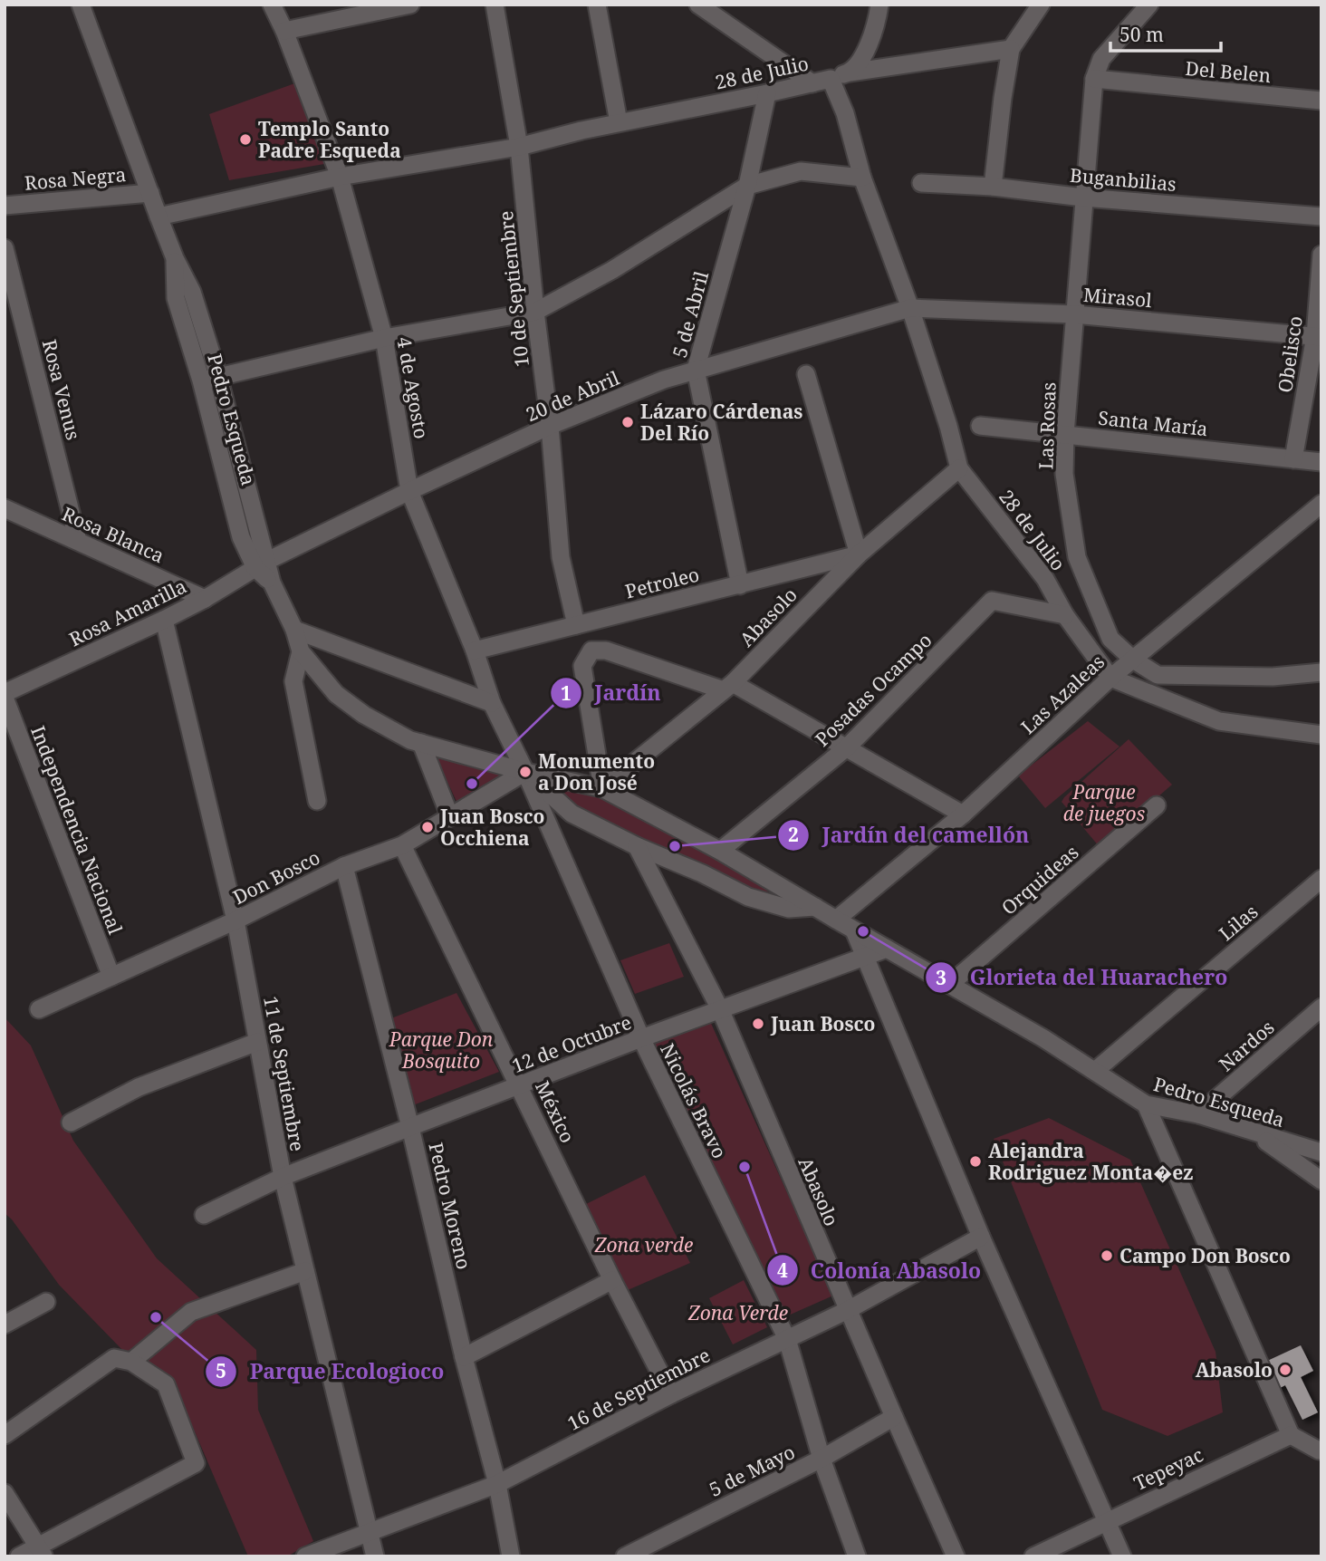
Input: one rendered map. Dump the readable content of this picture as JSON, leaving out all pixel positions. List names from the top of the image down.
{
  "streets": {
    "street": [
      "Del Belen",
      "28 de Julio",
      "Rosa Negra",
      "Buganbilias",
      "10 de Septiembre",
      "Mirasol",
      "5 de Abril",
      "Obelisco",
      "4 de Agosto",
      "Rosa Venus",
      "20 de Abril",
      "Pedro Esqueda",
      "Santa María",
      "Las Rosas",
      "Rosa Blanca",
      "Petroleo",
      "Rosa Amarilla",
      "Abasolo",
      "Posadas Ocampo",
      "Las Azaleas",
      "Independencia Nacional",
      "Don Bosco",
      "Orquideas",
      "Lilas",
      "12 de Octubre",
      "Nardos",
      "11 de Septiembre",
      "Nicolás Bravo",
      "México",
      "Pedro Moreno",
      "16 de Septiembre",
      "Tepeyac",
      "5 de Mayo"
    ]
  },
  "crossings": [
    ["Del Belen", "Las Rosas"],
    ["28 de Julio", "10 de Septiembre"],
    ["28 de Julio", "Mirasol"],
    ["28 de Julio", "5 de Abril"],
    ["28 de Julio", "4 de Agosto"],
    ["28 de Julio", "20 de Abril"],
    ["28 de Julio", "Pedro Esqueda"],
    ["28 de Julio", "Abasolo"],
    ["28 de Julio", "Posadas Ocampo"],
    ["28 de Julio", "Las Azaleas"],
    ["Rosa Negra", "Pedro Esqueda"],
    ["Buganbilias", "Las Rosas"],
    ["10 de Septiembre", "20 de Abril"],
    ["10 de Septiembre", "Petroleo"],
    ["Mirasol", "Obelisco"],
    ["Mirasol", "20 de Abril"],
    ["Mirasol", "Las Rosas"],
    ["5 de Abril", "20 de Abril"],
    ["5 de Abril", "Petroleo"],
    ["Obelisco", "Santa María"],
    ["4 de Agosto", "20 de Abril"],
    ["4 de Agosto", "Pedro Esqueda"],
    ["4 de Agosto", "Petroleo"],
    ["4 de Agosto", "Don Bosco"],
    ["4 de Agosto", "Nicolás Bravo"],
    ["Rosa Venus", "Rosa Blanca"],
    ["20 de Abril", "Pedro Esqueda"],
    ["20 de Abril", "Rosa Amarilla"],
    ["Pedro Esqueda", "Rosa Amarilla"],
    ["Pedro Esqueda", "Abasolo"],
    ["Pedro Esqueda", "Posadas Ocampo"],
    ["Pedro Esqueda", "Las Azaleas"],
    ["Pedro Esqueda", "Don Bosco"],
    ["Pedro Esqueda", "Orquideas"],
    ["Pedro Esqueda", "Lilas"],
    ["Pedro Esqueda", "12 de Octubre"],
    ["Pedro Esqueda", "Nardos"],
    ["Pedro Esqueda", "Nicolás Bravo"],
    ["Santa María", "Las Rosas"],
    ["Las Rosas", "Las Azaleas"],
    ["Rosa Blanca", "Rosa Amarilla"],
    ["Petroleo", "Abasolo"],
    ["Rosa Amarilla", "Independencia Nacional"],
    ["Rosa Amarilla", "11 de Septiembre"],
    ["Abasolo", "12 de Octubre"],
    ["Abasolo", "16 de Septiembre"],
    ["Abasolo", "5 de Mayo"],
    ["Independencia Nacional", "Don Bosco"],
    ["Don Bosco", "11 de Septiembre"],
    ["Don Bosco", "Nicolás Bravo"],
    ["Don Bosco", "México"],
    ["Don Bosco", "Pedro Moreno"],
    ["12 de Octubre", "11 de Septiembre"],
    ["12 de Octubre", "Nicolás Bravo"],
    ["12 de Octubre", "México"],
    ["12 de Octubre", "Pedro Moreno"],
    ["11 de Septiembre", "16 de Septiembre"],
    ["Nicolás Bravo", "16 de Septiembre"],
    ["Nicolás Bravo", "5 de Mayo"],
    ["México", "16 de Septiembre"],
    ["Pedro Moreno", "16 de Septiembre"]
  ],
  "parks": [
    "Parque de juegos",
    "Parque Don Bosquito",
    "Zona verde",
    "Zona Verde"
  ],
  "places": [
    "Templo Santo Padre Esqueda",
    "Lázaro Cárdenas Del Río",
    "Monumento a Don José",
    "Jardín",
    "Juan Bosco Occhiena",
    "Jardín del camellón",
    "Glorieta del Huarachero",
    "Juan Bosco",
    "Alejandra Rodriguez Monta�ez",
    "Colonía Abasolo",
    "Campo Don Bosco",
    "Parque Ecologioco",
    "Abasolo"
  ],
  "scale_bar": "50 m"
}
